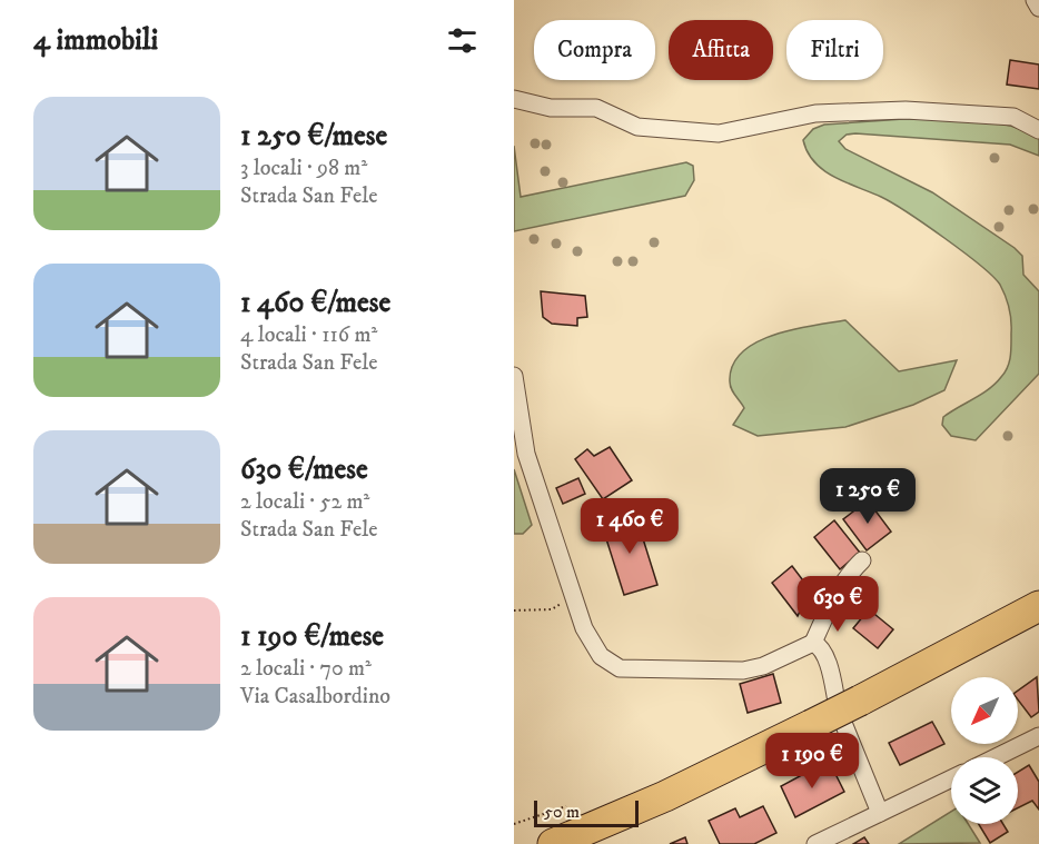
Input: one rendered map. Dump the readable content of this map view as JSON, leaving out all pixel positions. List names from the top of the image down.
{
  "scale_bar": "50 m",
  "north": "bottom left",
  "page": {
    "heading": "4 immobili",
    "chip": ["Compra", "Affitta", "Filtri"],
    "list": [
      {
        "name": "1 250 €/mese",
        "note": "3 locali · 98 m² · Strada San Fele"
      },
      {
        "name": "1 460 €/mese",
        "note": "4 locali · 116 m² · Strada San Fele"
      },
      {
        "name": "630 €/mese",
        "note": "2 locali · 52 m² · Strada San Fele"
      },
      {
        "name": "1 190 €/mese",
        "note": "2 locali · 70 m² · Via Casalbordino"
      }
    ],
    "price": [
      "1 250 €",
      "1 460 €",
      "630 €",
      "1 190 €"
    ],
    "scale": "50 m"
  }
}
